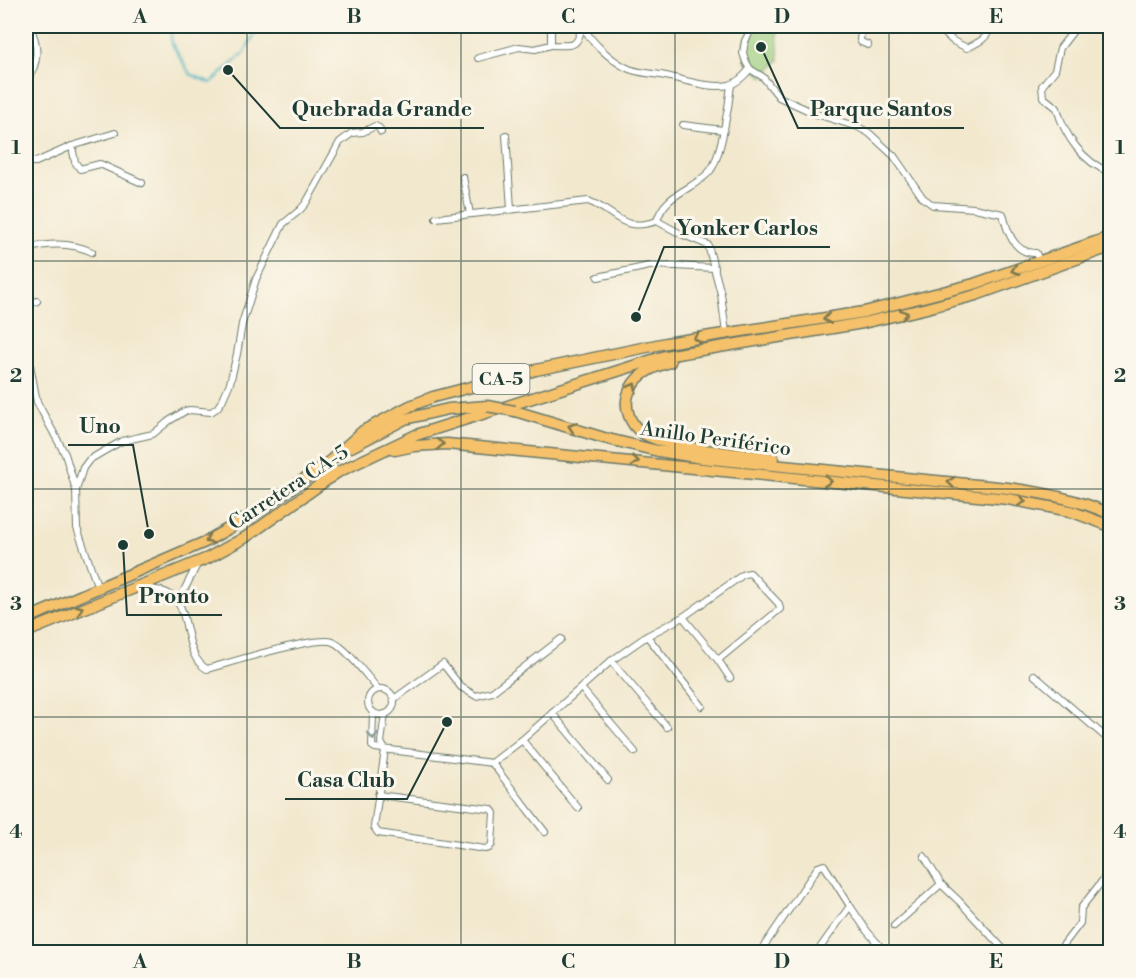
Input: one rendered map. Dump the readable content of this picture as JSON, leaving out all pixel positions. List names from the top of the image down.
{
  "streets": {
    "highway": ["CA-5", "Anillo Periférico", "Carretera CA-5"]
  },
  "crossings": [
    ["CA-5", "Carretera CA-5"],
    ["Anillo Periférico", "Carretera CA-5"]
  ],
  "places": [
    "Parque Santos",
    "Quebrada Grande",
    "Yonker Carlos",
    "Uno",
    "Pronto",
    "Casa Club"
  ],
  "grid": {
    "columns": [
      "A",
      "B",
      "C",
      "D",
      "E"
    ],
    "rows": [
      "1",
      "2",
      "3",
      "4"
    ]
  }
}
